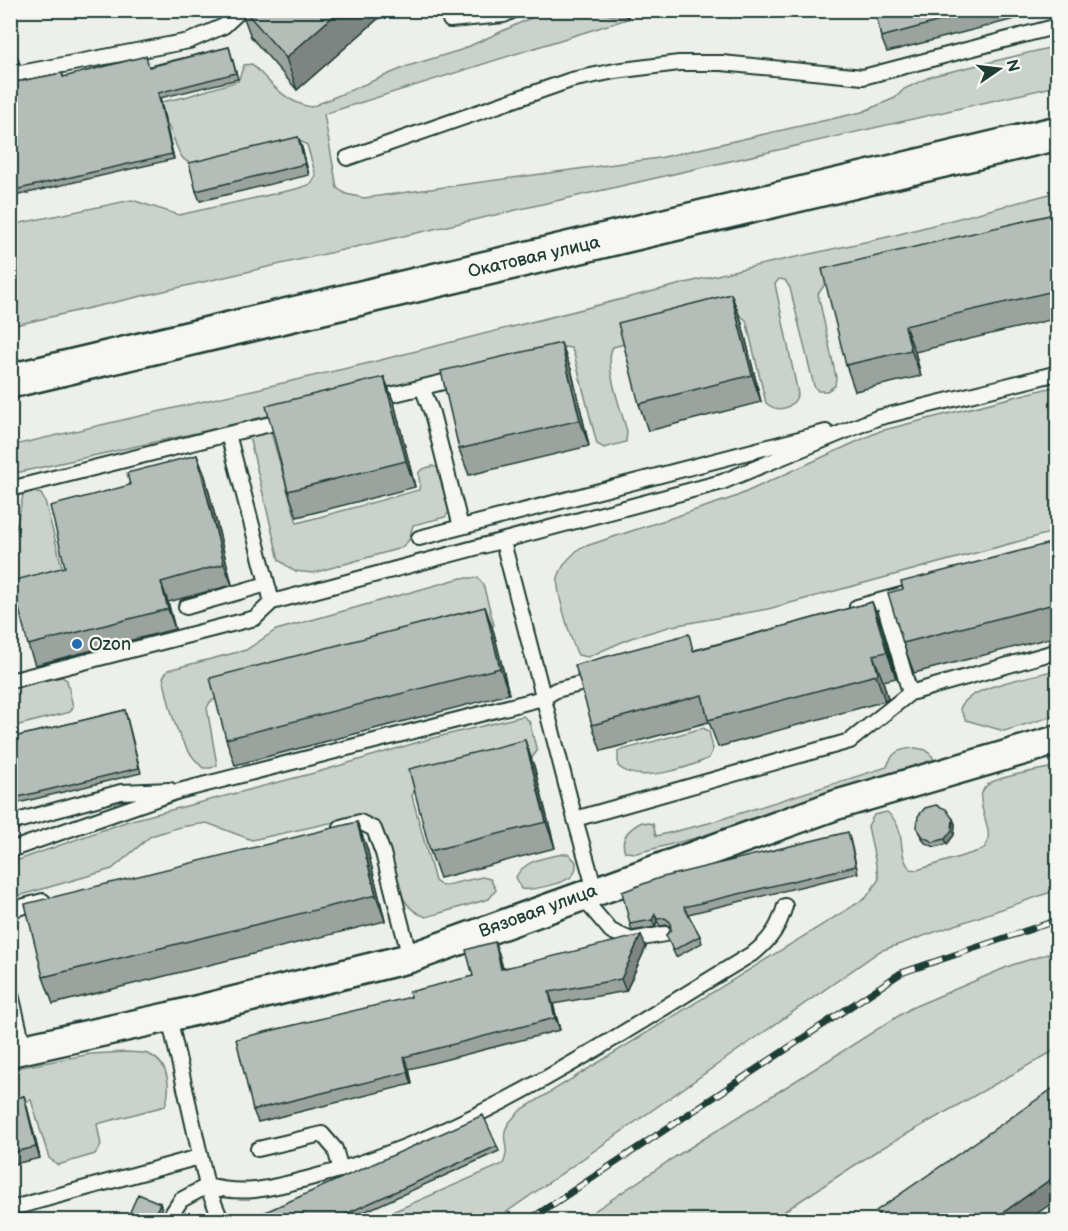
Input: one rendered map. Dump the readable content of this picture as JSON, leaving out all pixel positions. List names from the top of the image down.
{
  "streets": {
    "main road": ["Окатовая улица"],
    "street": ["Вязовая улица"]
  },
  "places": ["Ozon"],
  "north": "right"
}
